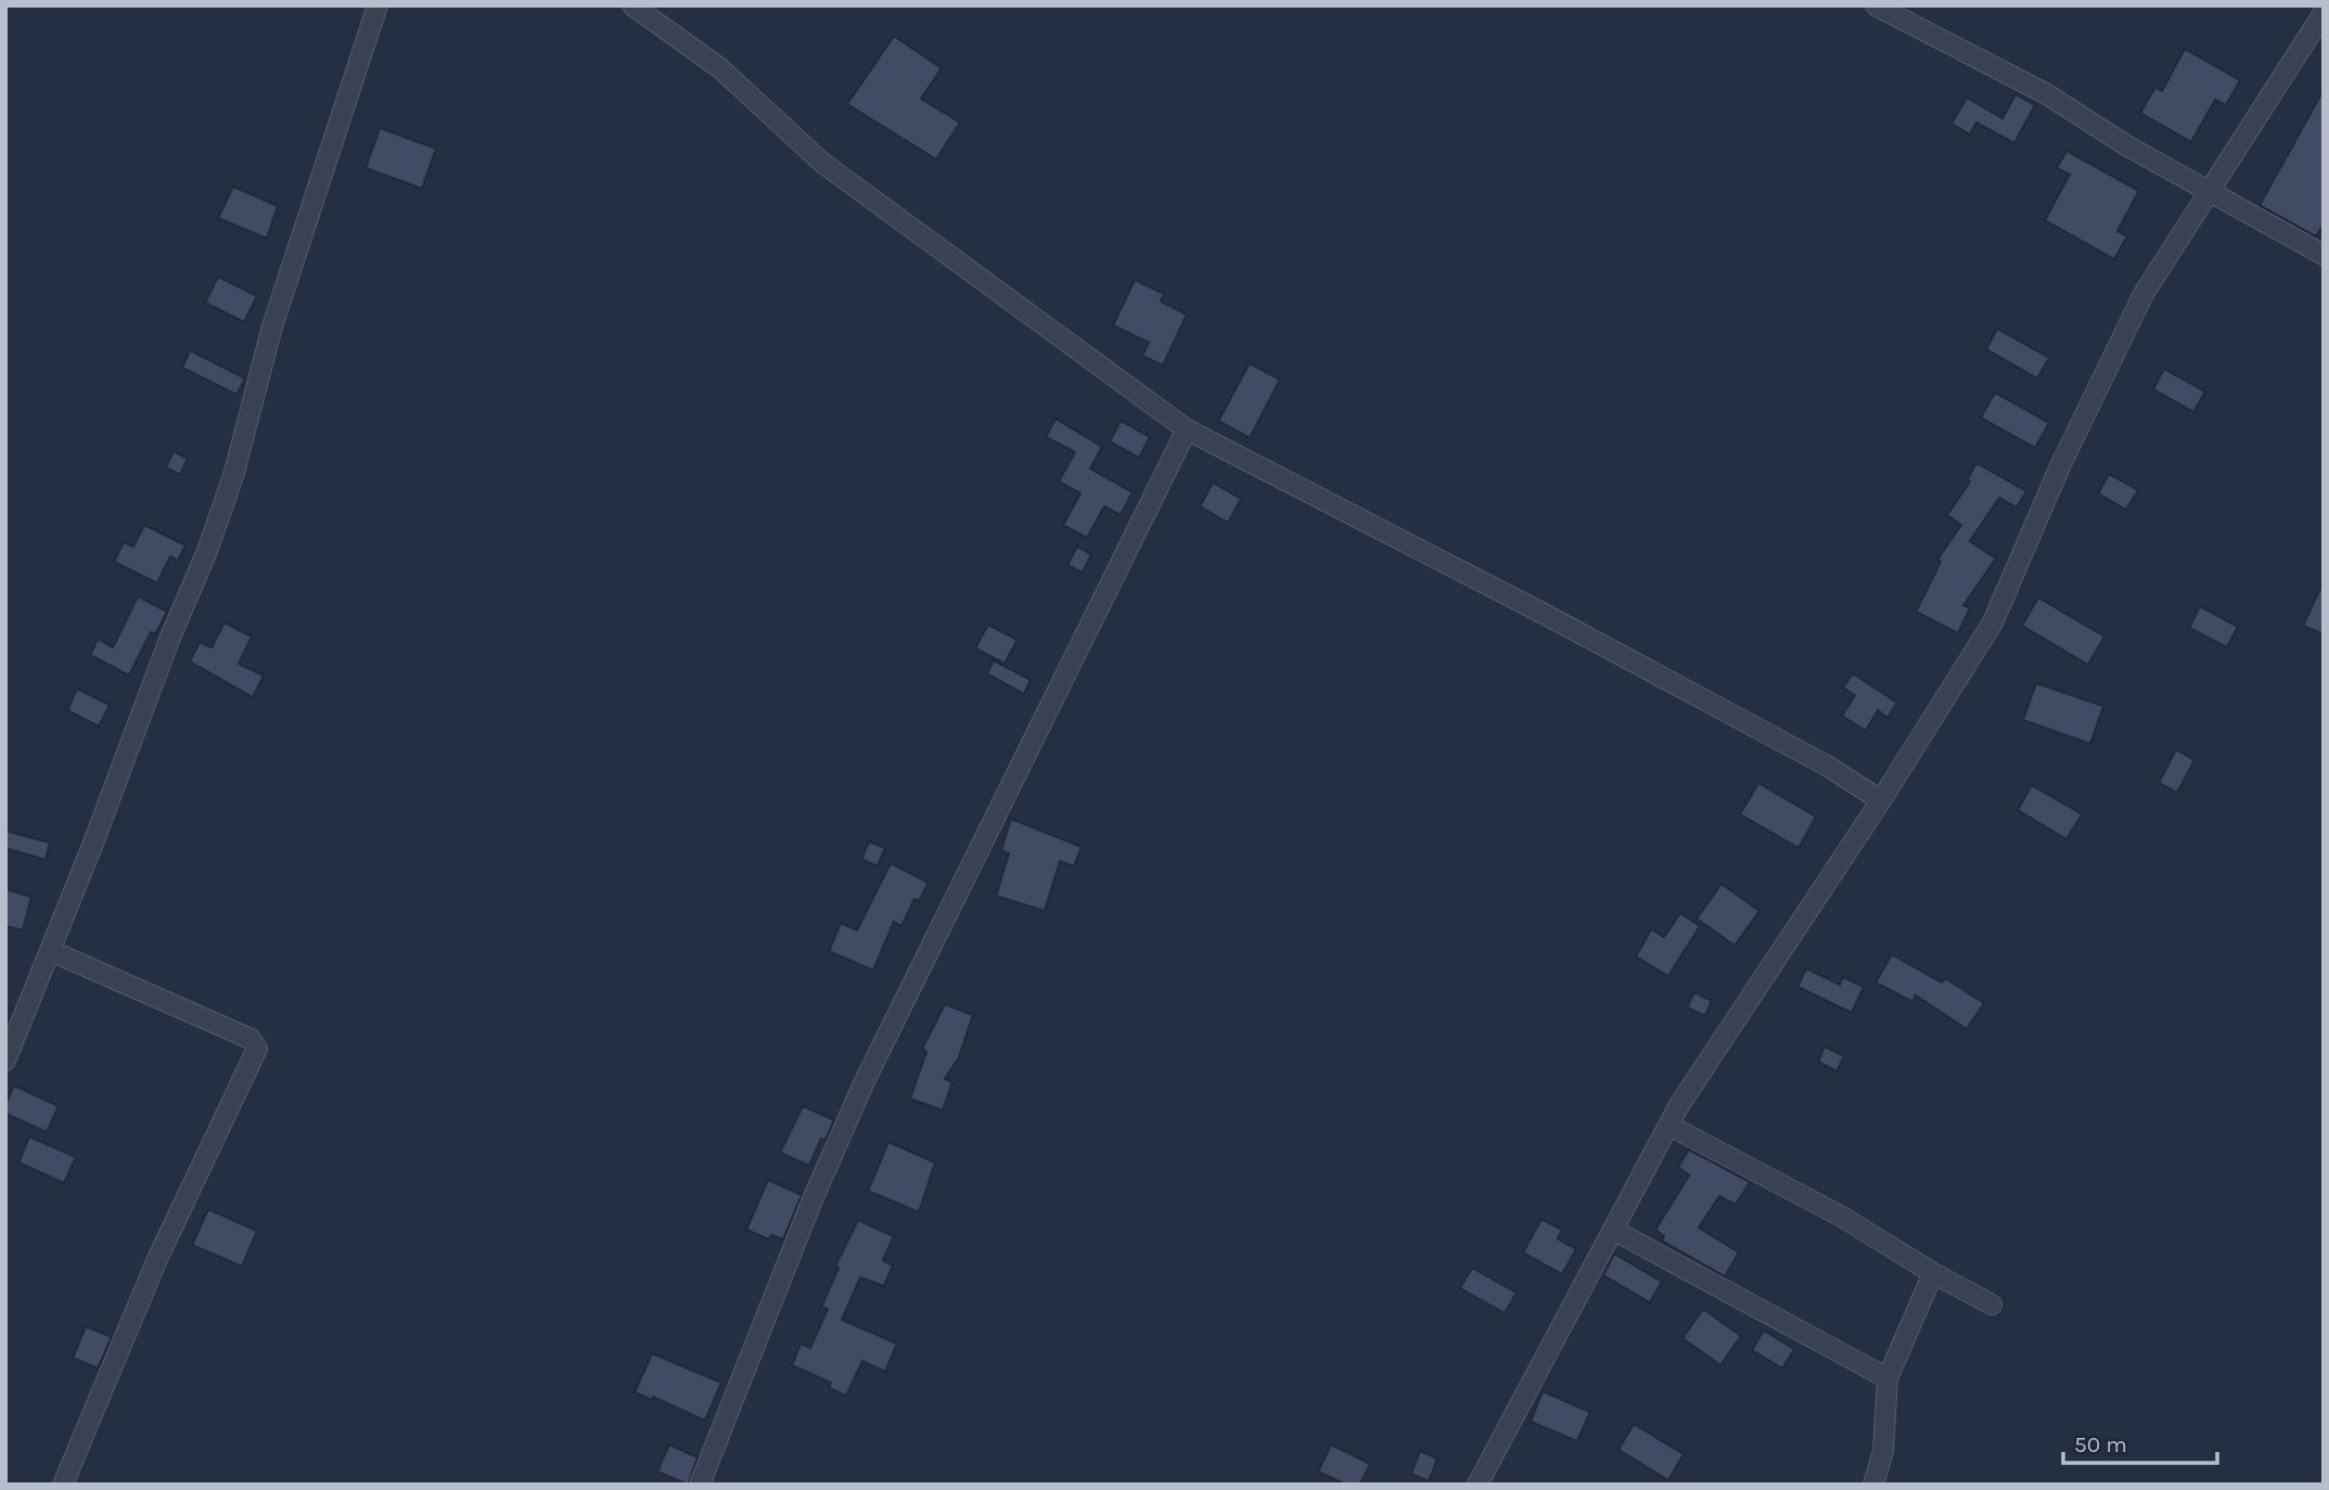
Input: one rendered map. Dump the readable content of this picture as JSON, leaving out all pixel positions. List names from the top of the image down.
{
  "scale_bar": "50 m"
}
